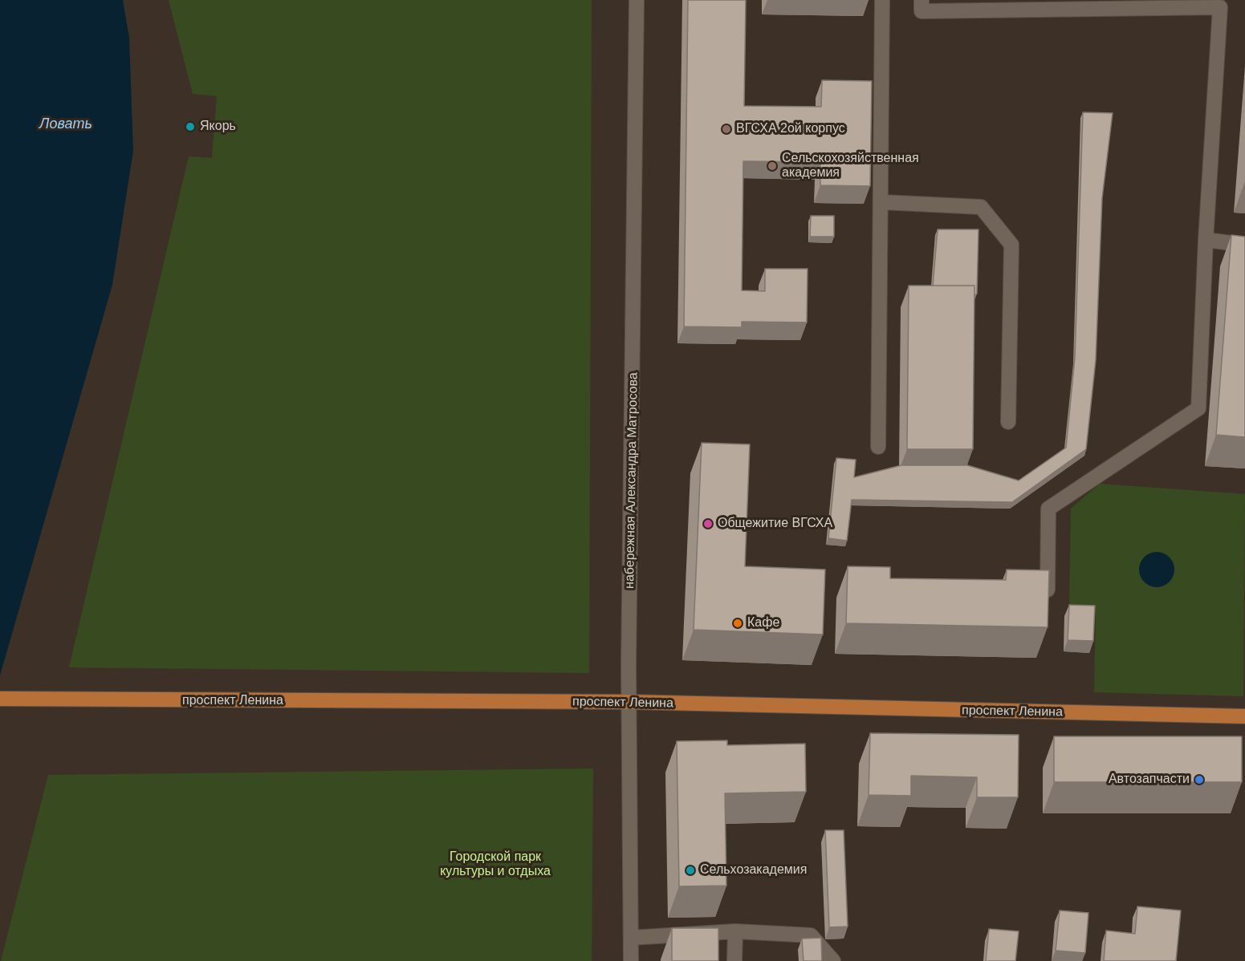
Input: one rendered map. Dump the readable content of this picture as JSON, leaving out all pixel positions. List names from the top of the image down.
{
  "streets": {
    "main road": ["проспект Ленина"],
    "street": ["набережная Александра Матросова"]
  },
  "crossings": [
    ["набережная Александра Матросова", "проспект Ленина"]
  ],
  "water": ["Ловать"],
  "parks": ["Городской парк культуры и отдыха"],
  "places": [
    "Якорь",
    "ВГСХА 2ой корпус",
    "Сельскохозяйственная академия",
    "Общежитие ВГСХА",
    "Кафе",
    "Автозапчасти",
    "Сельхозакадемия"
  ]
}
